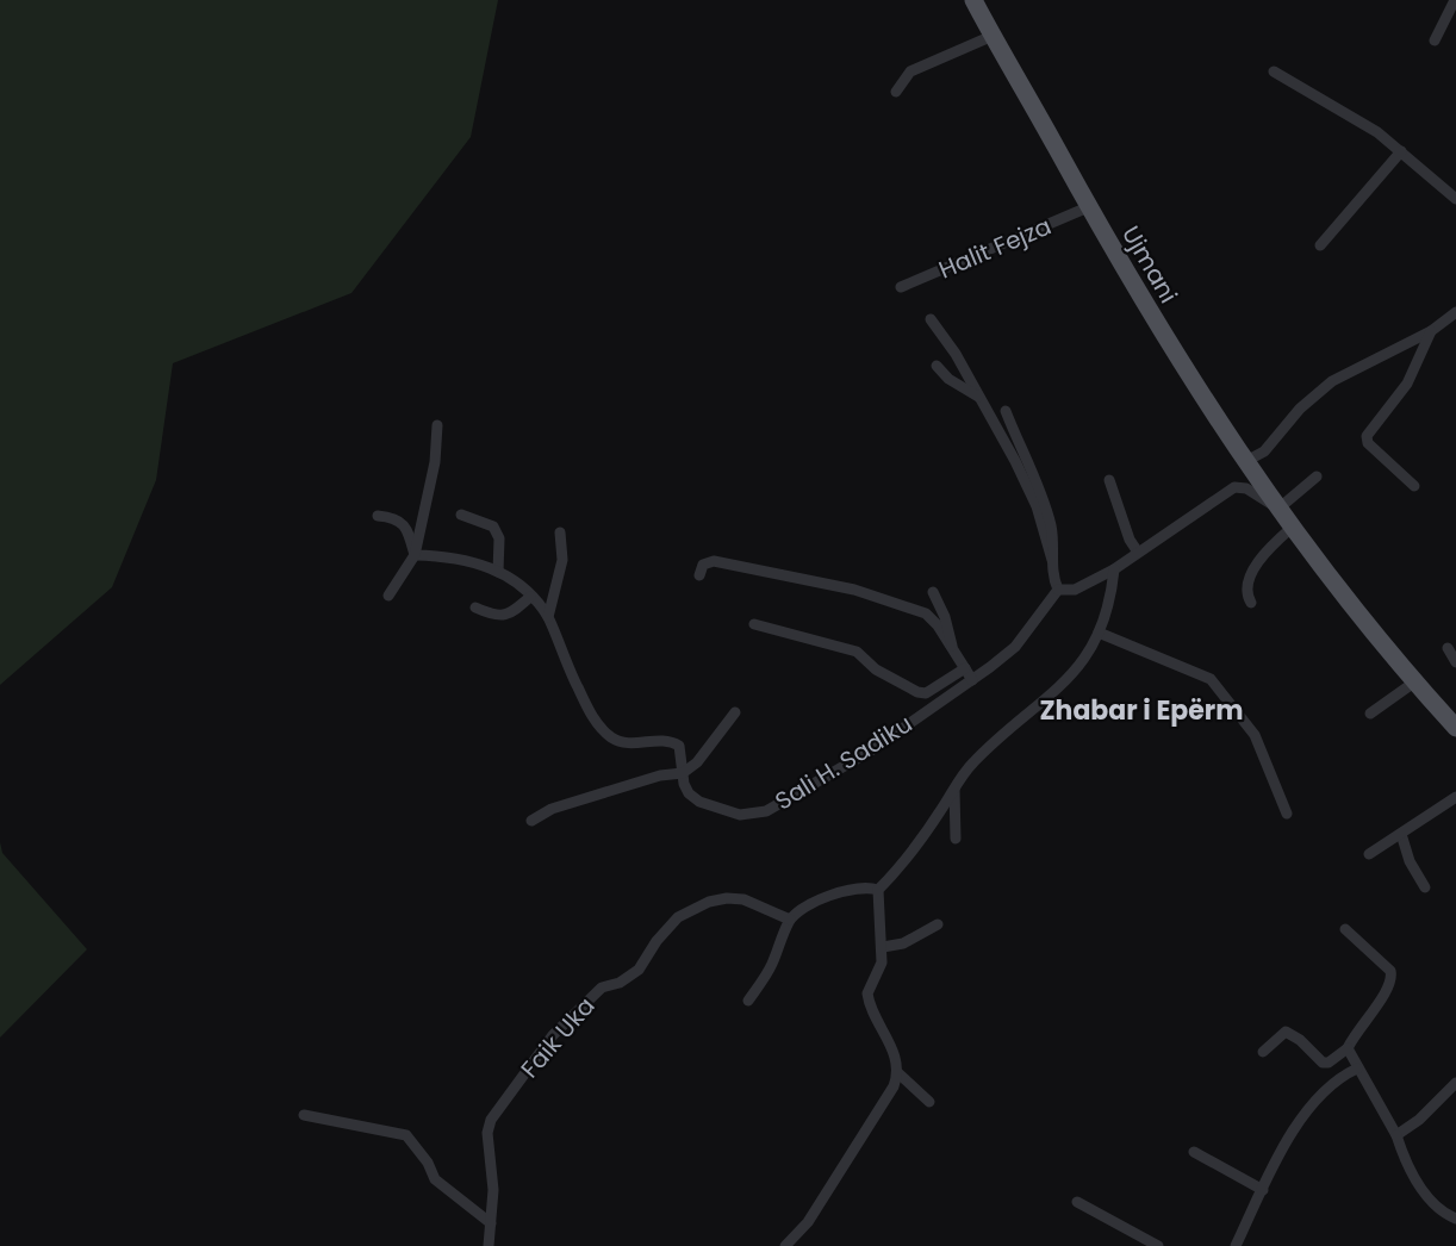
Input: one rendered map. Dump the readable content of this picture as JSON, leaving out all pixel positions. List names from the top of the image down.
{
  "streets": {
    "main road": ["Ujmani"],
    "street": ["Halit Fejza", "Sali H. Sadiku", "Faik Uka"]
  },
  "crossings": [
    ["Halit Fejza", "Ujmani"]
  ],
  "districts": ["Zhabar i Epërm"]
}
